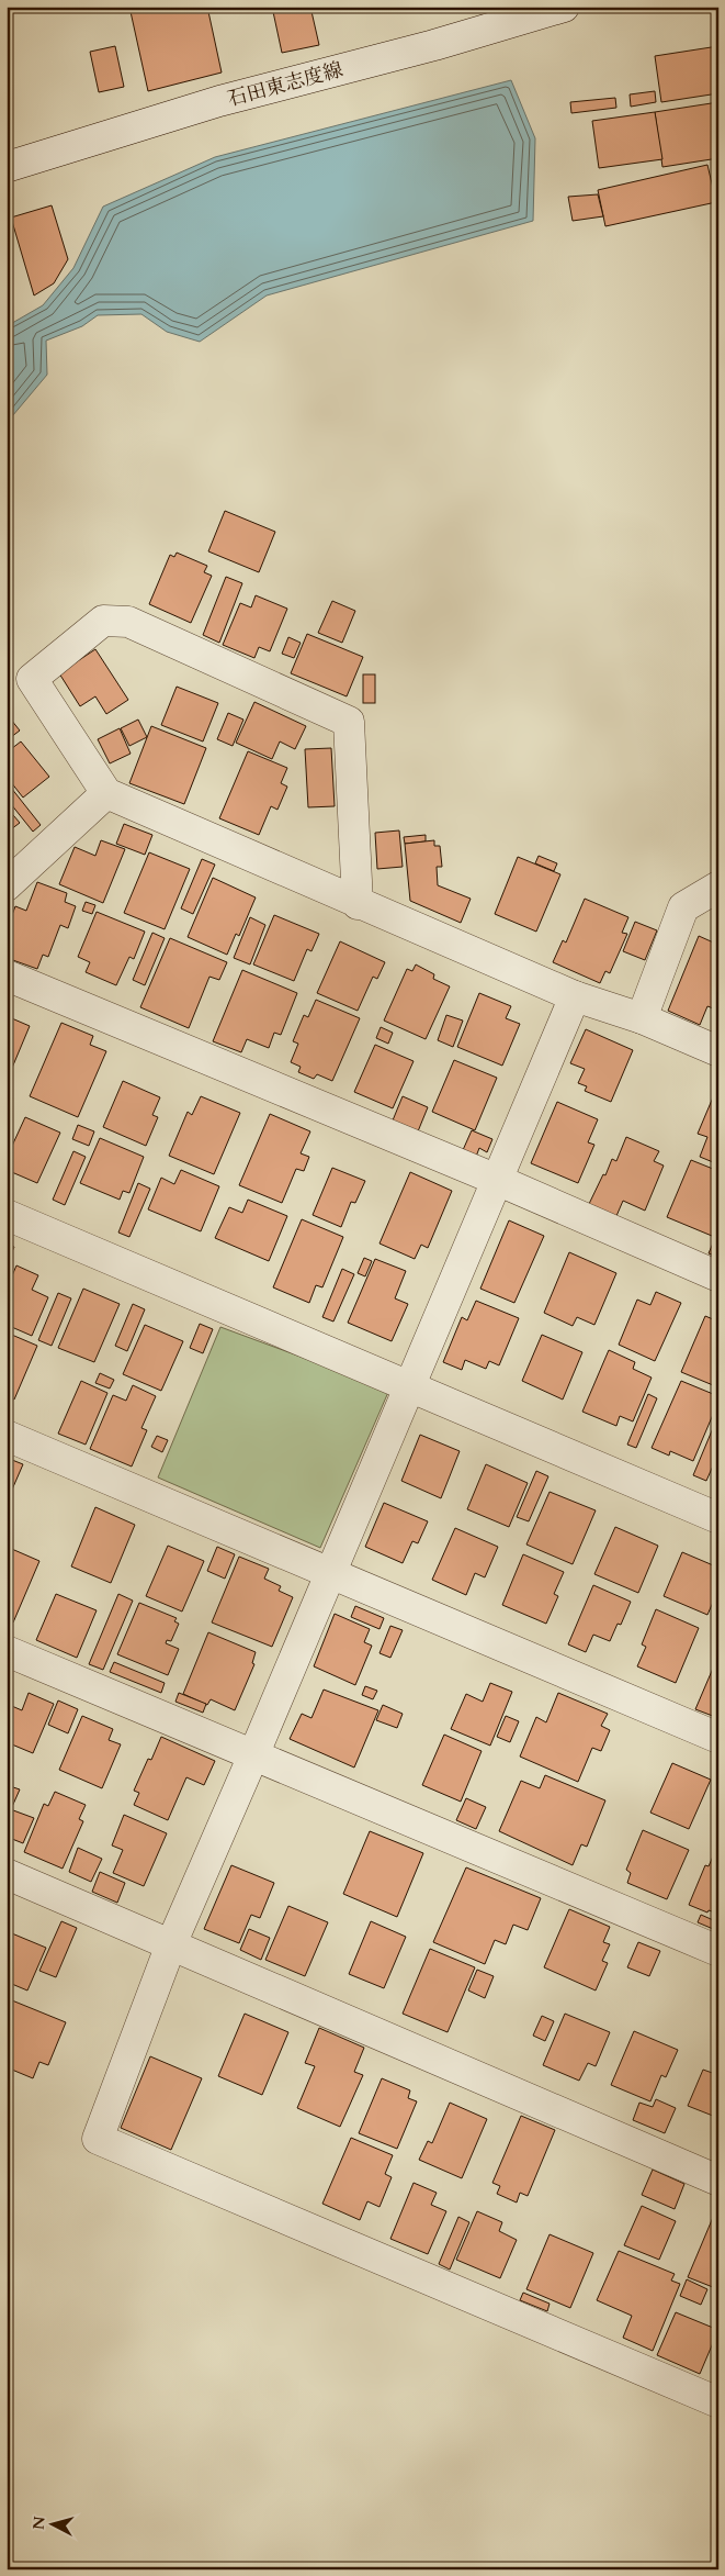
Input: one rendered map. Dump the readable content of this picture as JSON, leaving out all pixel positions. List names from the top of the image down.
{
  "streets": {
    "street": ["石田東志度線"]
  },
  "north": "left"
}
